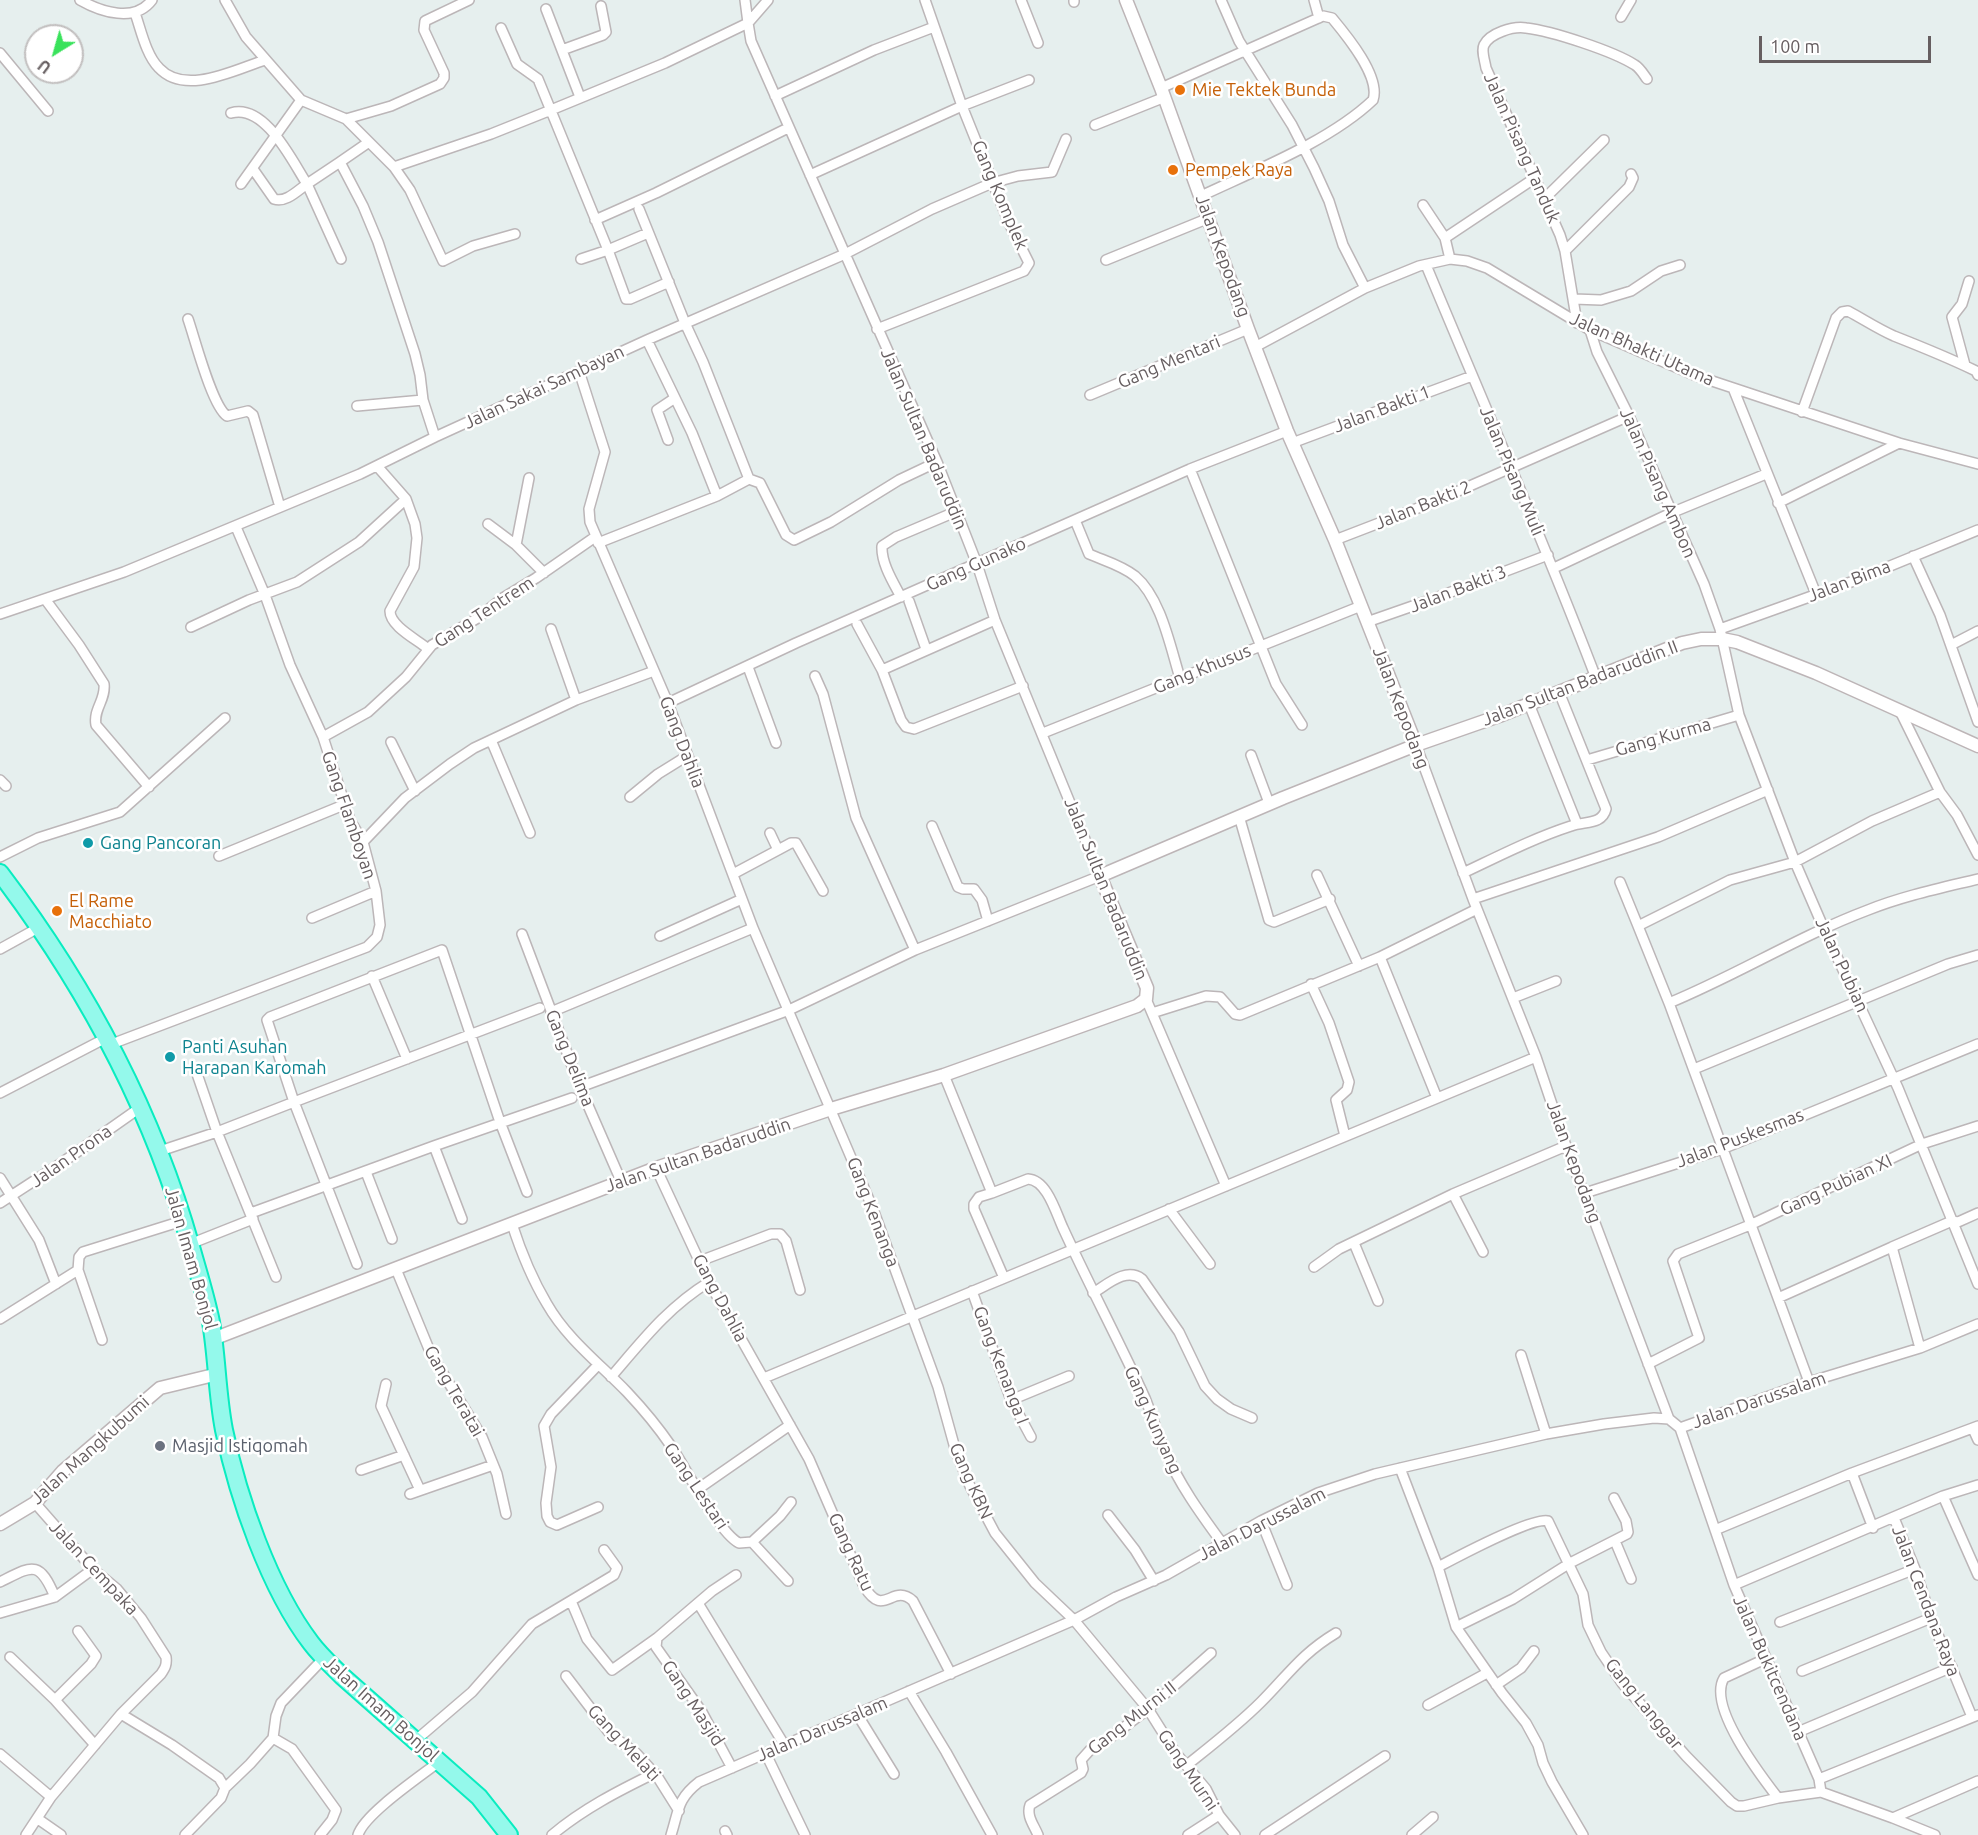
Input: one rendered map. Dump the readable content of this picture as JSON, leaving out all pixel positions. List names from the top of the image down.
{
  "streets": {
    "highway": ["Jalan Imam Bonjol"],
    "street": [
      "Jalan Pisang Tanduk",
      "Gang Komplek",
      "Jalan Kepodang",
      "Jalan Bhakti Utama",
      "Gang Mentari",
      "Jalan Sakai Sambayan",
      "Jalan Bakti 1",
      "Jalan Sultan Badaruddin",
      "Jalan Pisang Muli",
      "Jalan Pisang Ambon",
      "Jalan Bakti 2",
      "Gang Gunako",
      "Jalan Bima",
      "Jalan Bakti 3",
      "Gang Tentrem",
      "Gang Khusus",
      "Jalan Sultan Badaruddin II",
      "Gang Kurma",
      "Gang Dahlia",
      "Gang Flamboyan",
      "Jalan Pubian",
      "Gang Delima",
      "Jalan Puskesmas",
      "Jalan Prona",
      "Gang Pubian XI",
      "Gang Kenanga",
      "Gang Kenanga I",
      "Gang Teratai",
      "Jalan Darussalam",
      "Gang Kunyang",
      "Jalan Mangkubumi",
      "Gang KBN",
      "Gang Lestari",
      "Gang Ratu",
      "Jalan Cempaka",
      "Jalan Cendana Raya",
      "Jalan Bukitcendana",
      "Gang Masjid",
      "Gang Langgar",
      "Gang Murni II",
      "Gang Melati",
      "Gang Murni"
    ]
  },
  "crossings": [
    ["Jalan Pisang Tanduk", "Jalan Bhakti Utama"],
    ["Gang Komplek", "Jalan Sakai Sambayan"],
    ["Gang Komplek", "Jalan Sultan Badaruddin"],
    ["Jalan Kepodang", "Gang Mentari"],
    ["Jalan Kepodang", "Jalan Bakti 1"],
    ["Jalan Kepodang", "Jalan Bakti 2"],
    ["Jalan Kepodang", "Gang Gunako"],
    ["Jalan Kepodang", "Jalan Bakti 3"],
    ["Jalan Kepodang", "Gang Khusus"],
    ["Jalan Kepodang", "Jalan Sultan Badaruddin II"],
    ["Jalan Kepodang", "Jalan Puskesmas"],
    ["Jalan Kepodang", "Gang Pubian XI"],
    ["Jalan Kepodang", "Jalan Darussalam"],
    ["Jalan Bhakti Utama", "Jalan Pisang Ambon"],
    ["Jalan Sakai Sambayan", "Jalan Sultan Badaruddin"],
    ["Jalan Sakai Sambayan", "Gang Dahlia"],
    ["Jalan Sakai Sambayan", "Gang Flamboyan"],
    ["Jalan Bakti 1", "Jalan Pisang Muli"],
    ["Jalan Sultan Badaruddin", "Gang Gunako"],
    ["Jalan Sultan Badaruddin", "Gang Khusus"],
    ["Jalan Sultan Badaruddin", "Jalan Sultan Badaruddin II"],
    ["Jalan Sultan Badaruddin", "Gang Dahlia"],
    ["Jalan Sultan Badaruddin", "Gang Delima"],
    ["Jalan Sultan Badaruddin", "Gang Kenanga"],
    ["Jalan Sultan Badaruddin", "Jalan Imam Bonjol"],
    ["Jalan Sultan Badaruddin", "Gang Teratai"],
    ["Jalan Sultan Badaruddin", "Gang Lestari"],
    ["Jalan Pisang Muli", "Jalan Bakti 2"],
    ["Jalan Pisang Muli", "Jalan Bakti 3"],
    ["Jalan Pisang Muli", "Jalan Sultan Badaruddin II"],
    ["Jalan Pisang Ambon", "Jalan Bakti 2"],
    ["Jalan Pisang Ambon", "Jalan Bima"],
    ["Jalan Pisang Ambon", "Jalan Sultan Badaruddin II"],
    ["Jalan Pisang Ambon", "Jalan Pubian"],
    ["Gang Gunako", "Gang Dahlia"],
    ["Jalan Bima", "Jalan Sultan Badaruddin II"],
    ["Jalan Bima", "Jalan Pubian"],
    ["Gang Tentrem", "Gang Dahlia"],
    ["Gang Tentrem", "Gang Flamboyan"],
    ["Jalan Sultan Badaruddin II", "Jalan Pubian"],
    ["Gang Kurma", "Jalan Pubian"],
    ["Gang Dahlia", "Gang Kenanga"],
    ["Gang Dahlia", "Gang Ratu"],
    ["Gang Flamboyan", "Jalan Imam Bonjol"],
    ["Jalan Pubian", "Jalan Puskesmas"],
    ["Jalan Pubian", "Gang Pubian XI"],
    ["Jalan Prona", "Jalan Imam Bonjol"],
    ["Gang Kenanga", "Gang KBN"],
    ["Jalan Imam Bonjol", "Jalan Mangkubumi"],
    ["Jalan Darussalam", "Gang Kunyang"],
    ["Jalan Darussalam", "Gang KBN"],
    ["Jalan Darussalam", "Gang Ratu"],
    ["Jalan Darussalam", "Jalan Bukitcendana"],
    ["Jalan Darussalam", "Gang Masjid"],
    ["Jalan Darussalam", "Gang Melati"],
    ["Jalan Darussalam", "Gang Murni"],
    ["Jalan Mangkubumi", "Jalan Cempaka"],
    ["Gang KBN", "Gang Murni"],
    ["Jalan Bukitcendana", "Gang Langgar"],
    ["Gang Murni II", "Gang Murni"]
  ],
  "places": [
    "Mie Tektek Bunda",
    "Pempek Raya",
    "Gang Pancoran",
    "El Rame Macchiato",
    "Panti Asuhan Harapan Karomah",
    "Masjid Istiqomah"
  ],
  "scale_bar": "100 m",
  "north": "bottom left"
}
